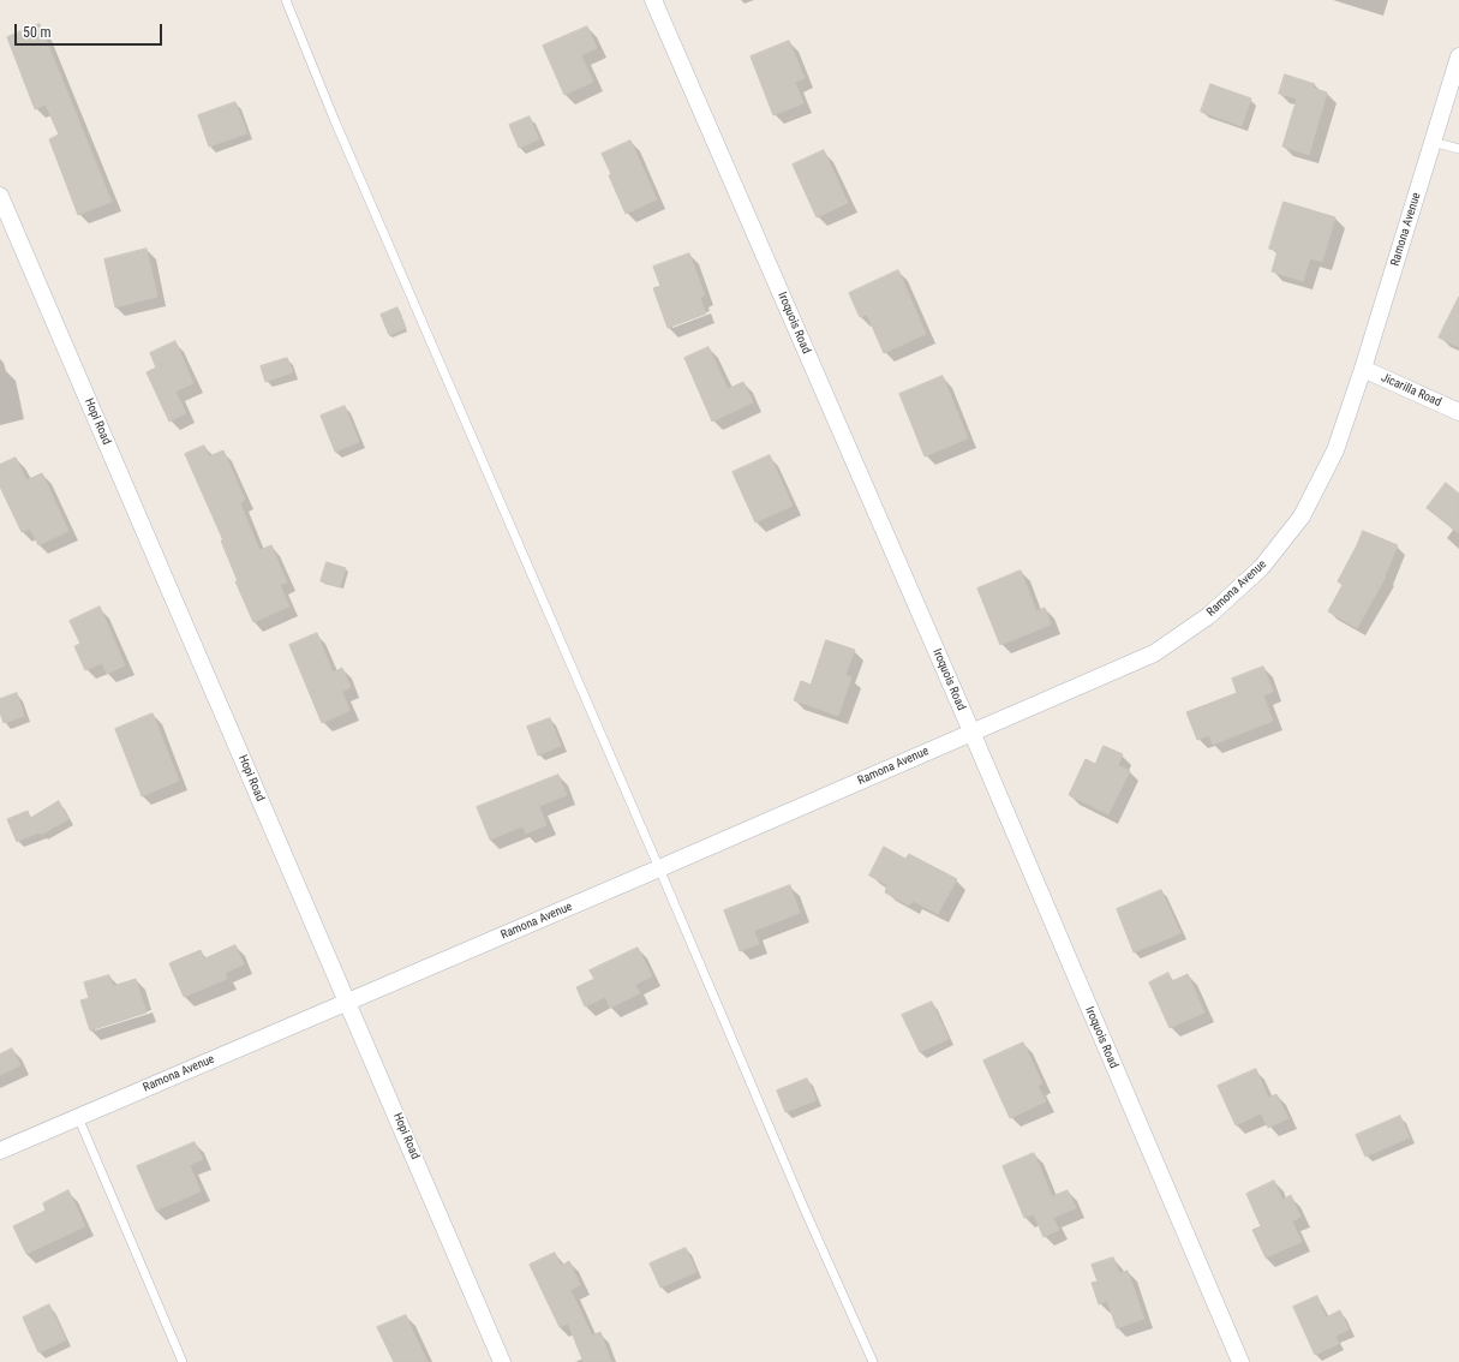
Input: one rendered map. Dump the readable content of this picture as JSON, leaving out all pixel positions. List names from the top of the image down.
{
  "streets": {
    "street": [
      "Ramona Avenue",
      "Iroquois Road",
      "Jicarilla Road",
      "Hopi Road"
    ]
  },
  "crossings": [
    ["Ramona Avenue", "Iroquois Road"],
    ["Ramona Avenue", "Jicarilla Road"],
    ["Ramona Avenue", "Hopi Road"]
  ],
  "scale_bar": "50 m"
}
